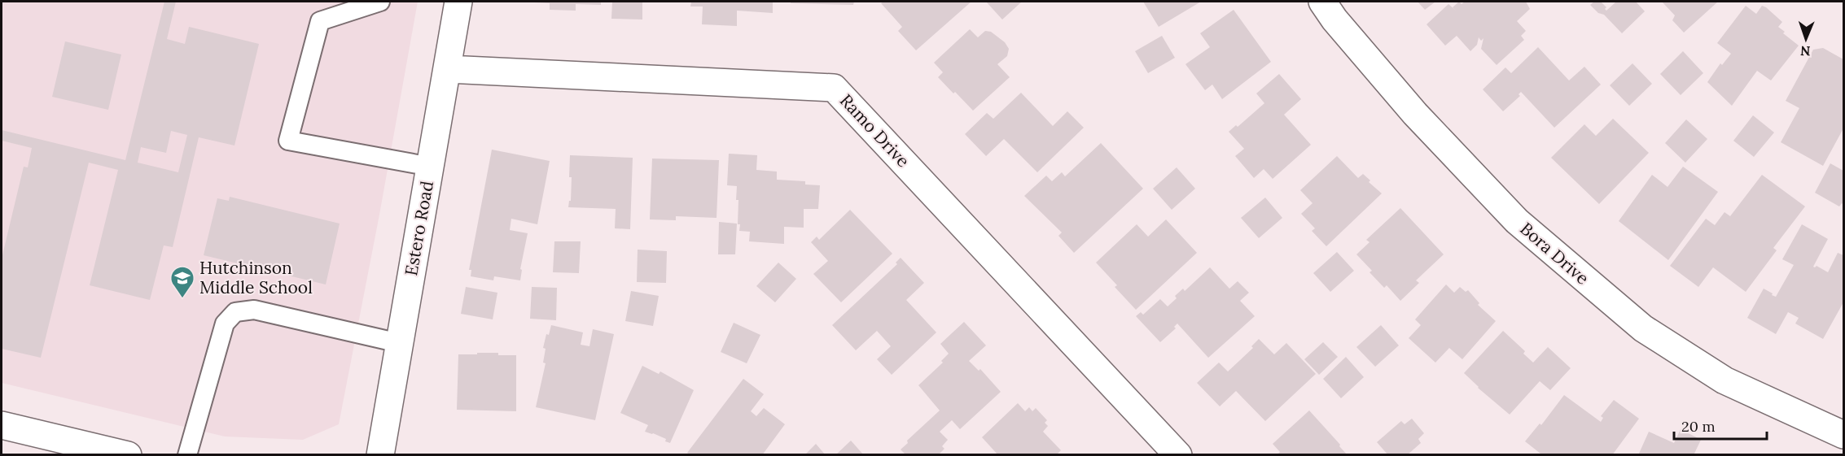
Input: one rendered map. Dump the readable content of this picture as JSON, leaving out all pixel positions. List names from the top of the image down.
{
  "streets": {
    "street": ["Ramo Drive", "Estero Road", "Bora Drive"]
  },
  "crossings": [
    ["Ramo Drive", "Estero Road"]
  ],
  "places": {
    "school or university": ["Hutchinson Middle School"]
  },
  "scale_bar": "20 m",
  "north": "bottom"
}
